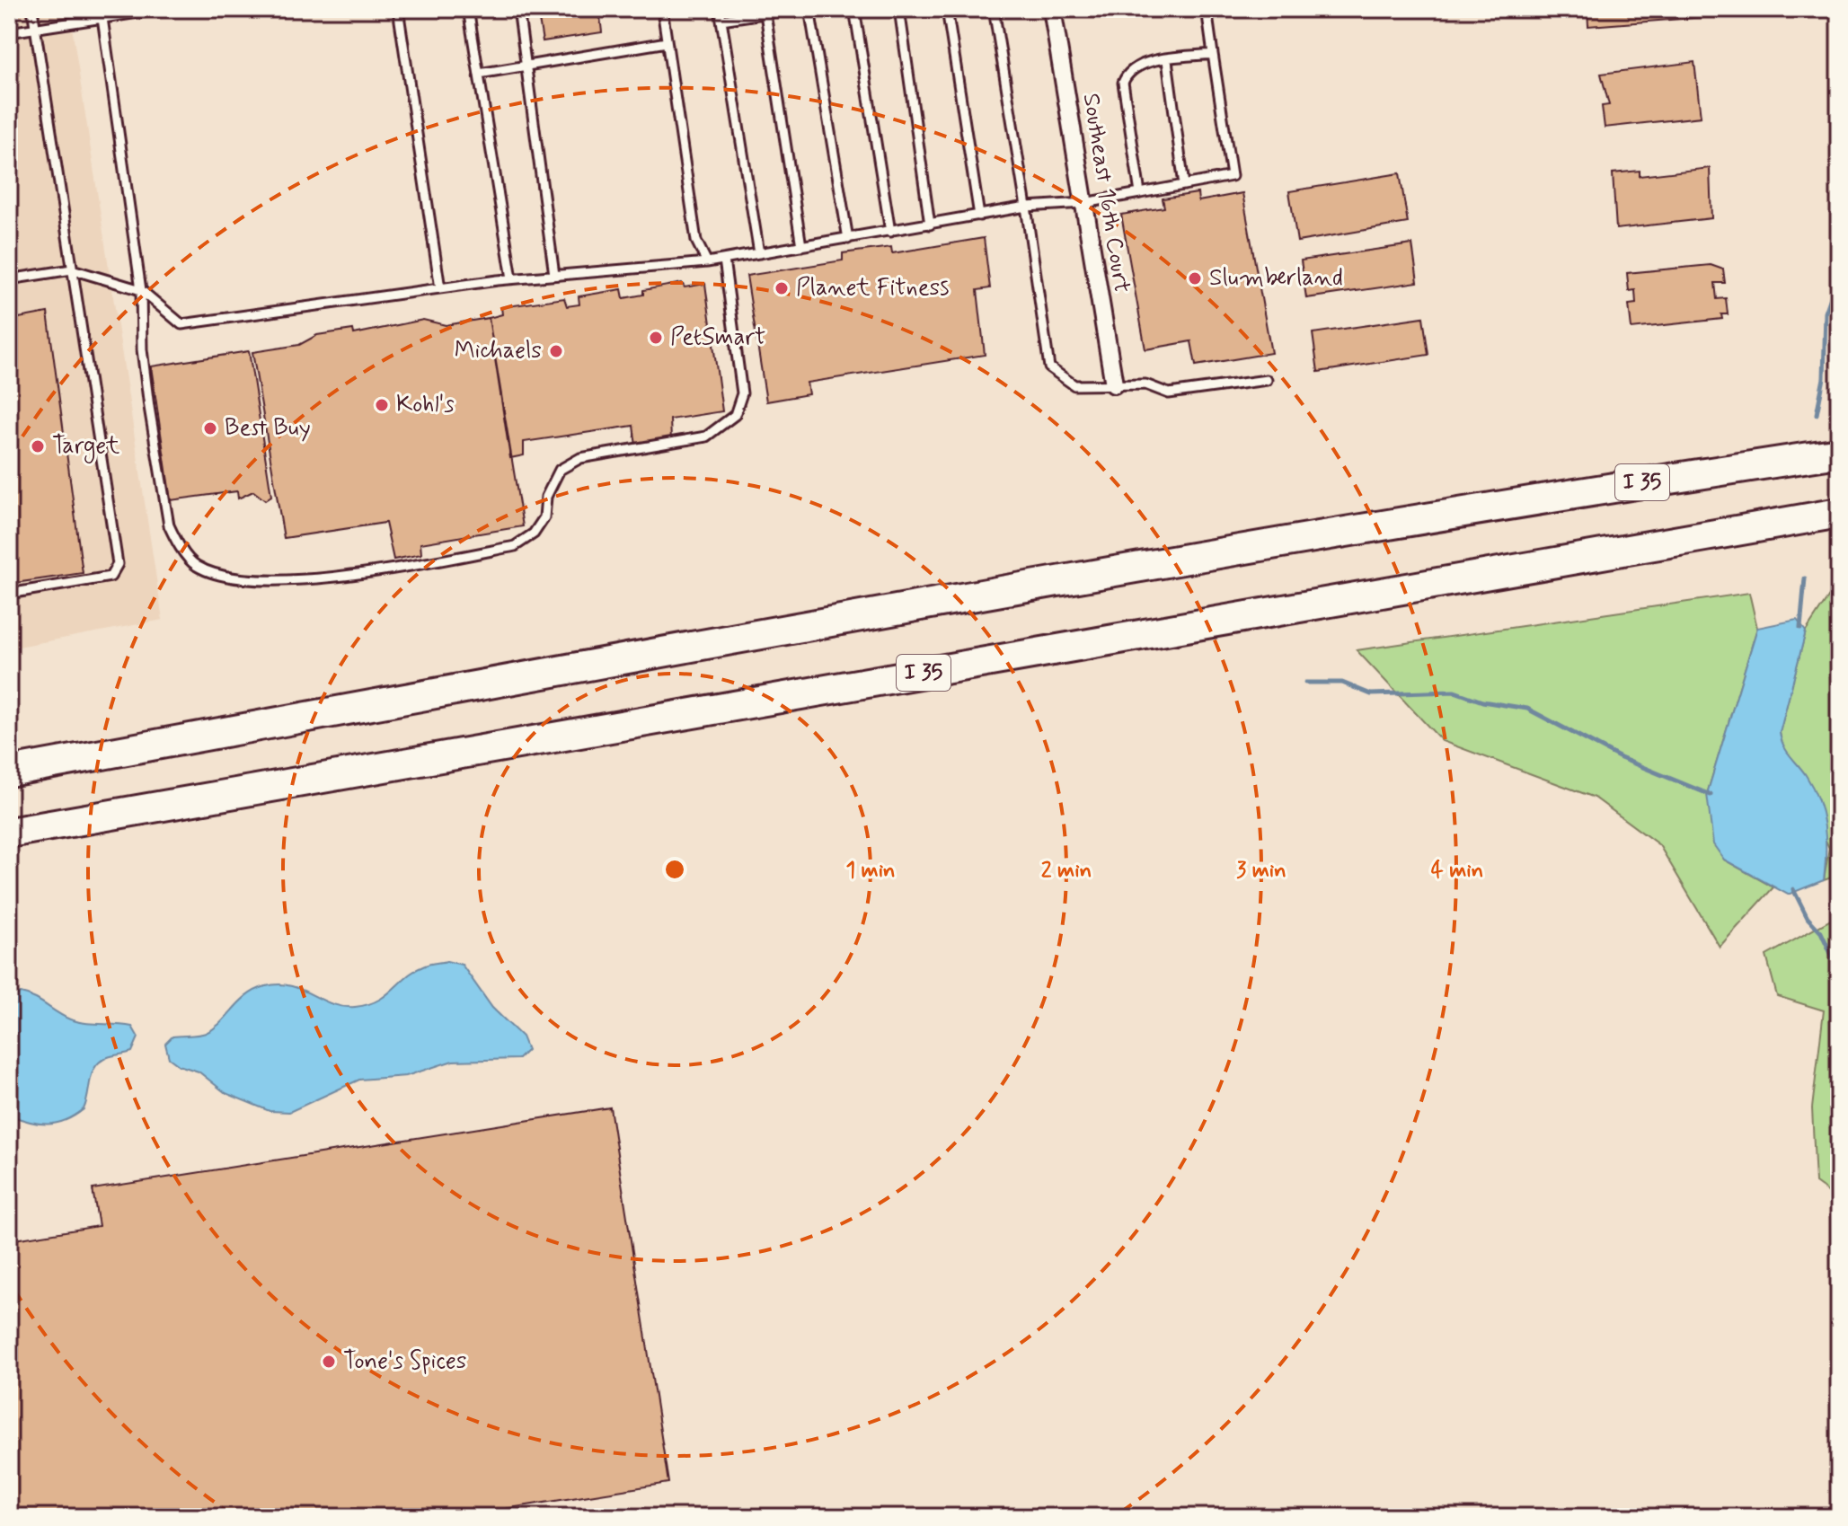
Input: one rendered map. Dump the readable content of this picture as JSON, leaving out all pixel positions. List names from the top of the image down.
{
  "streets": {
    "highway": ["I 35"],
    "street": ["Southeast 16th Court"]
  },
  "places": [
    "Slumberland",
    "Planet Fitness",
    "PetSmart",
    "Michaels",
    "Kohl's",
    "Best Buy",
    "Target",
    "Tone's Spices"
  ],
  "rings": [
    "1 min",
    "2 min",
    "3 min",
    "4 min"
  ]
}
